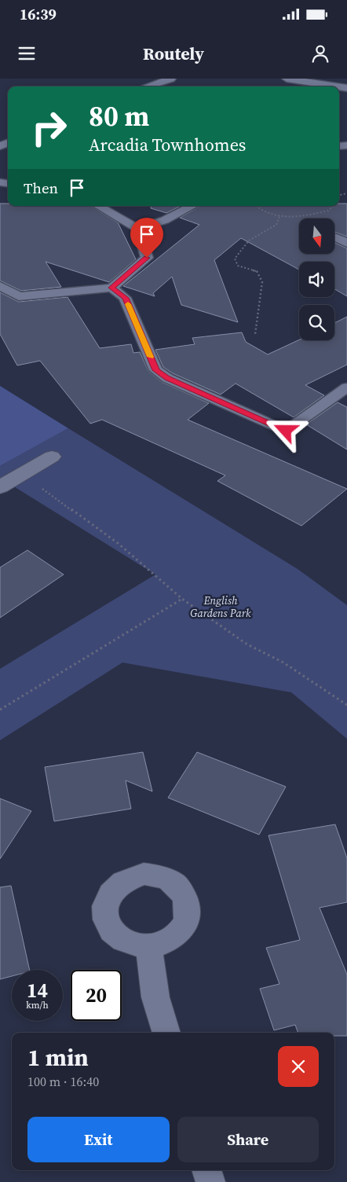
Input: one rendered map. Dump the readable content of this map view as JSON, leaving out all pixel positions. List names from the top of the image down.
{
  "parks": ["English Gardens Park"],
  "north": "bottom",
  "page": {
    "status": "16:39",
    "header": "Routely",
    "turn": ["80 m", "Arcadia Townhomes"],
    "then": "Then",
    "speed": "14 km/h",
    "limit": "20",
    "heading": ["1 min", "100 m · 16:40"],
    "buttons": ["Exit", "Share"]
  }
}
